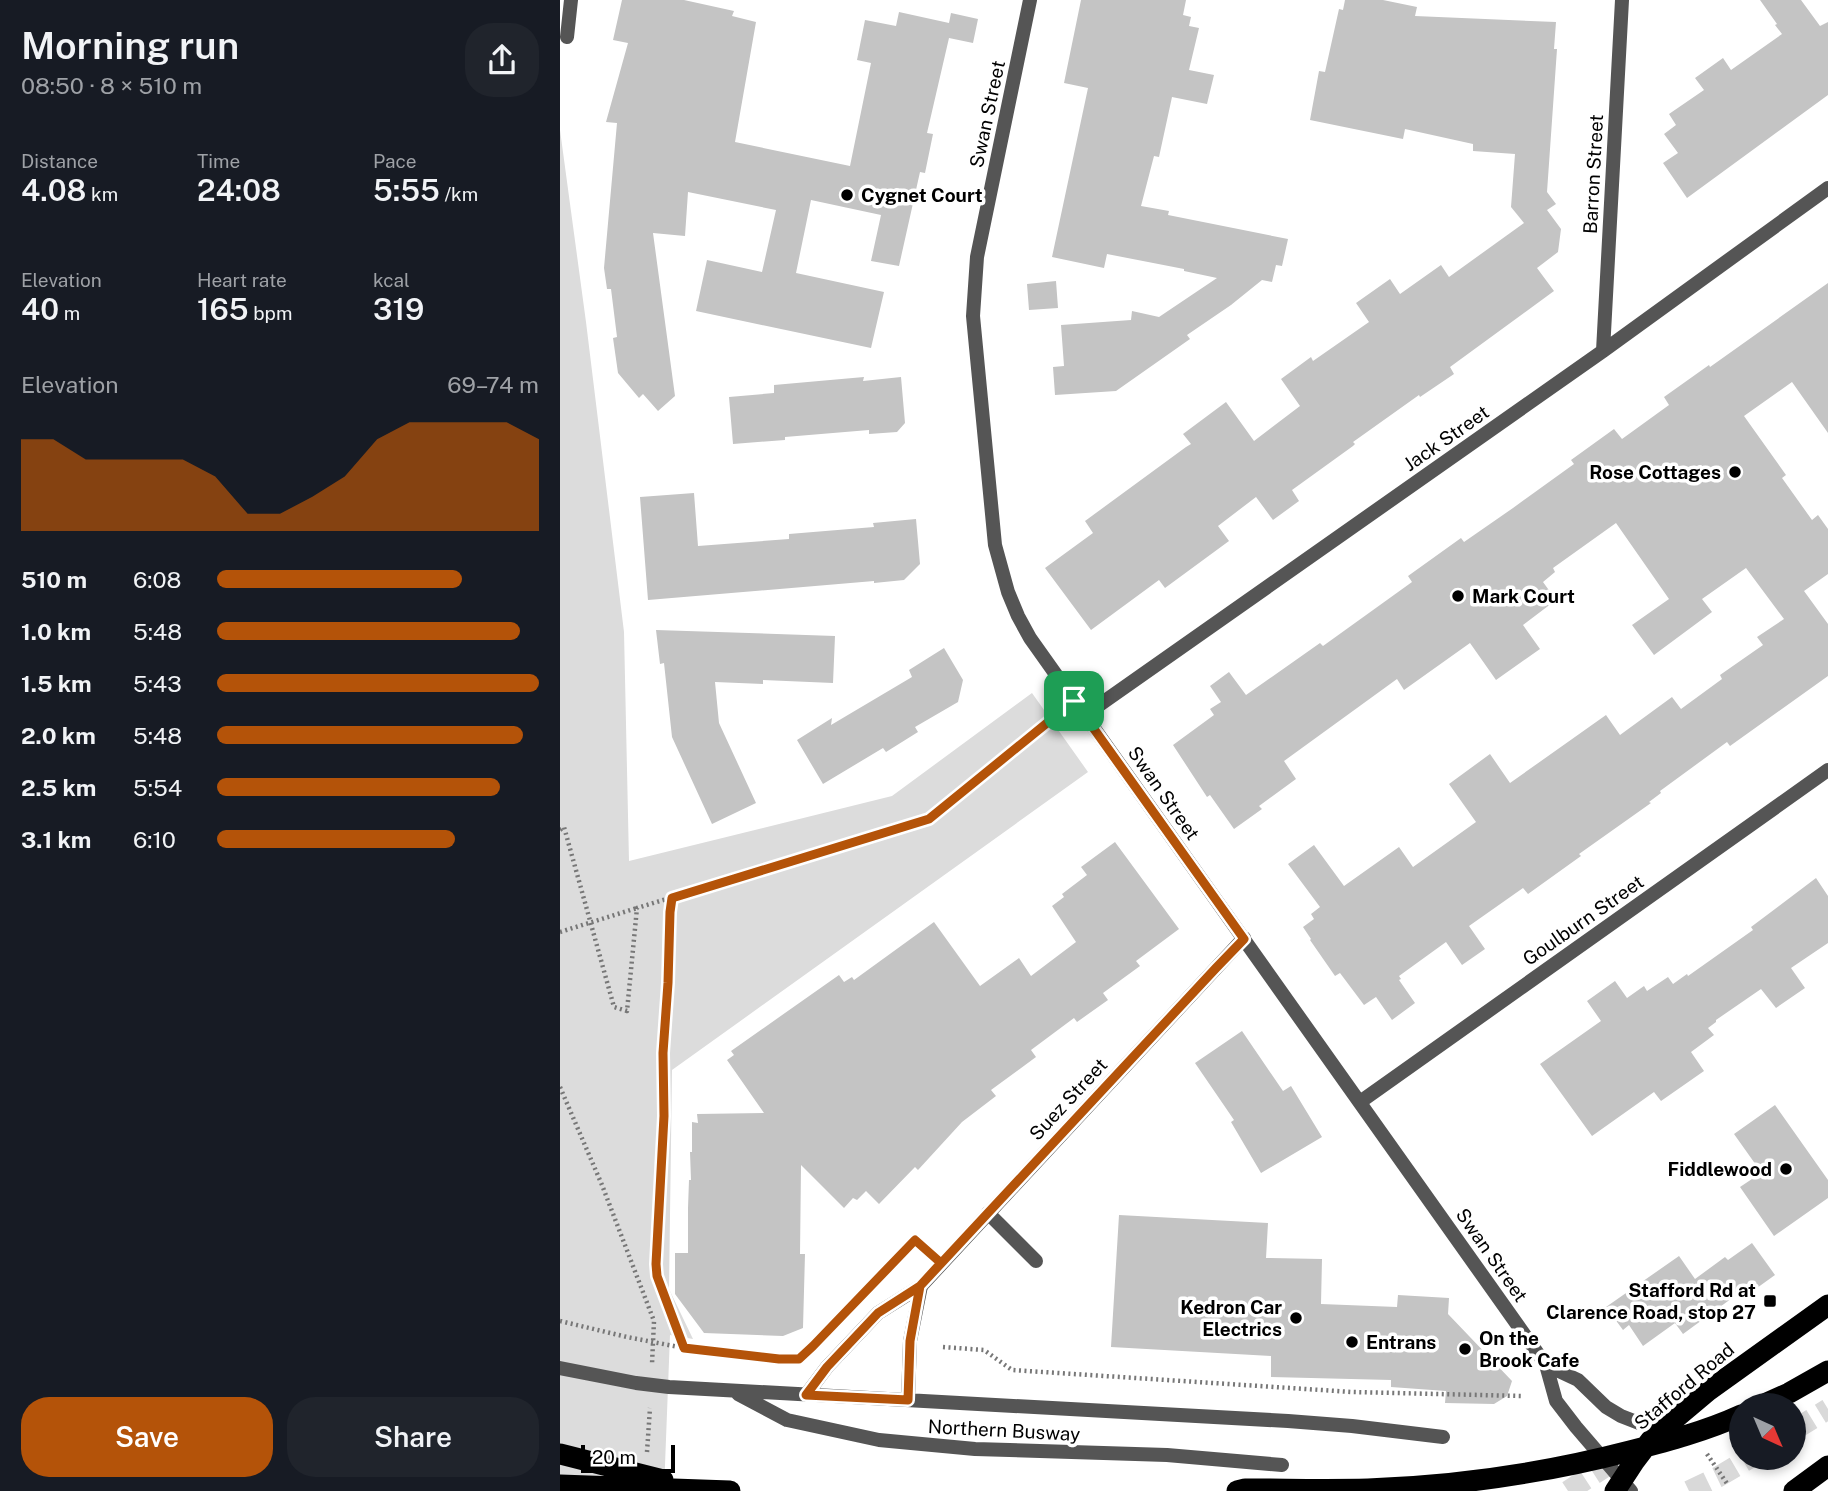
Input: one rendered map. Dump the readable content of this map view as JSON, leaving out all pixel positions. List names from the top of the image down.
{
  "streets": {
    "highway": ["Stafford Road"],
    "street": [
      "Swan Street",
      "Barron Street",
      "Jack Street",
      "Goulburn Street",
      "Suez Street",
      "Northern Busway"
    ]
  },
  "crossings": [
    ["Swan Street", "Jack Street"],
    ["Swan Street", "Goulburn Street"],
    ["Swan Street", "Suez Street"],
    ["Swan Street", "Stafford Road"],
    ["Barron Street", "Jack Street"],
    ["Suez Street", "Northern Busway"]
  ],
  "places": {
    "other": [
      "Cygnet Court",
      "Rose Cottages",
      "Mark Court",
      "Fiddlewood",
      "Kedron Car Electrics",
      "Entrans",
      "On the Brook Cafe"
    ],
    "transit": ["Stafford Rd at Clarence Road, stop 27"]
  },
  "scale_bar": "20 m",
  "north": "bottom right",
  "page": {
    "heading": ["Morning run", "08:50 · 8 × 510 m"],
    "stats": [
      ["Distance", "4.08 km"],
      ["Time", "24:08"],
      ["Pace", "5:55 /km"],
      ["Elevation", "40 m"],
      ["Heart rate", "165 bpm"],
      ["kcal", "319"]
    ],
    "chart": ["Elevation", "69–74 m"],
    "list": [
      {
        "name": "510 m",
        "note": "6:08"
      },
      {
        "name": "1.0 km",
        "note": "5:48"
      },
      {
        "name": "1.5 km",
        "note": "5:43"
      },
      {
        "name": "2.0 km",
        "note": "5:48"
      },
      {
        "name": "2.5 km",
        "note": "5:54"
      },
      {
        "name": "3.1 km",
        "note": "6:10"
      }
    ],
    "buttons": ["Save", "Share"],
    "scale": "20 m"
  }
}
